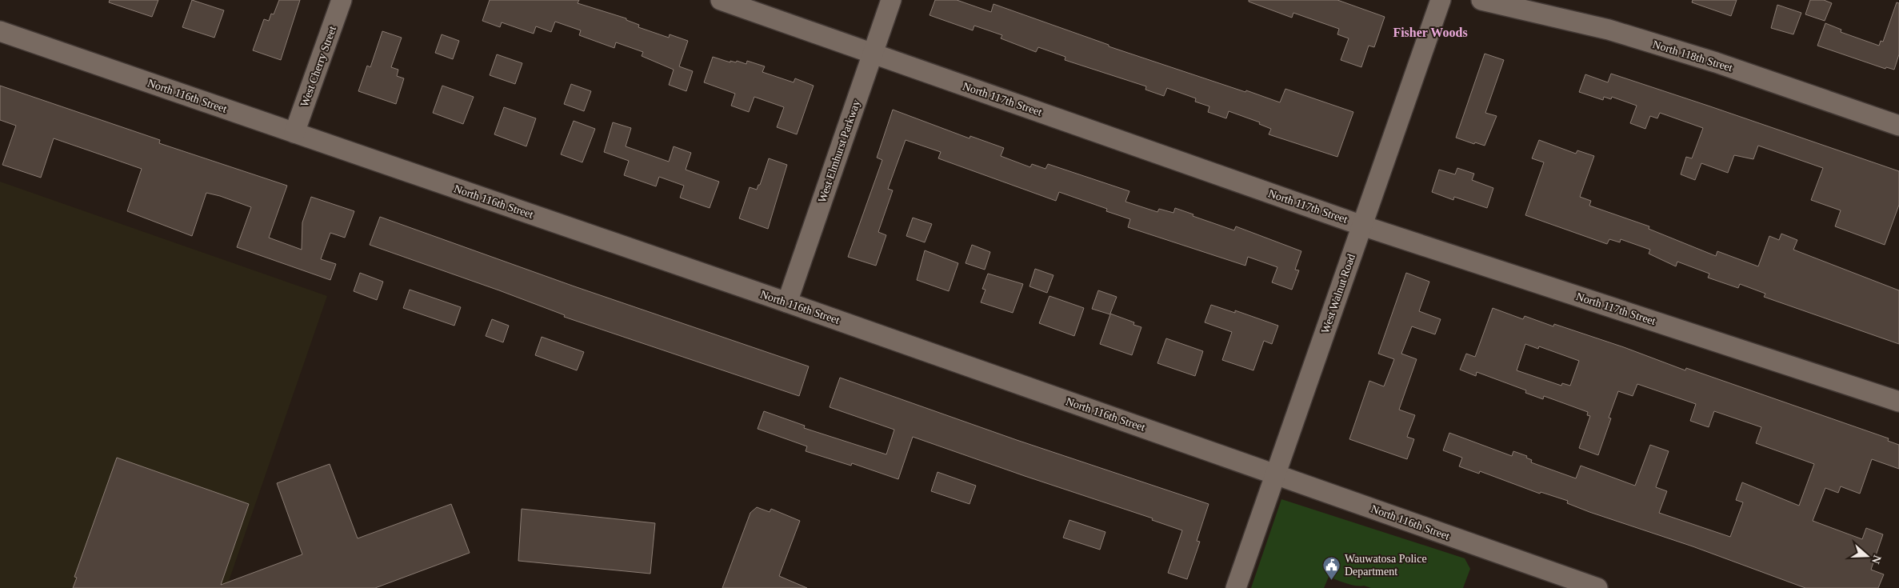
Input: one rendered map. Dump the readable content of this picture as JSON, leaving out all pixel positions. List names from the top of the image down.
{
  "streets": {
    "street": [
      "North 118th Street",
      "West Cherry Street",
      "North 116th Street",
      "North 117th Street",
      "West Elmhurst Parkway",
      "West Walnut Road"
    ]
  },
  "crossings": [
    ["West Cherry Street", "North 116th Street"],
    ["North 116th Street", "West Elmhurst Parkway"],
    ["North 116th Street", "West Walnut Road"],
    ["North 117th Street", "West Elmhurst Parkway"],
    ["North 117th Street", "West Walnut Road"]
  ],
  "districts": ["Fisher Woods"],
  "places": {
    "public building": ["Wauwatosa Police Department"]
  },
  "north": "right"
}
